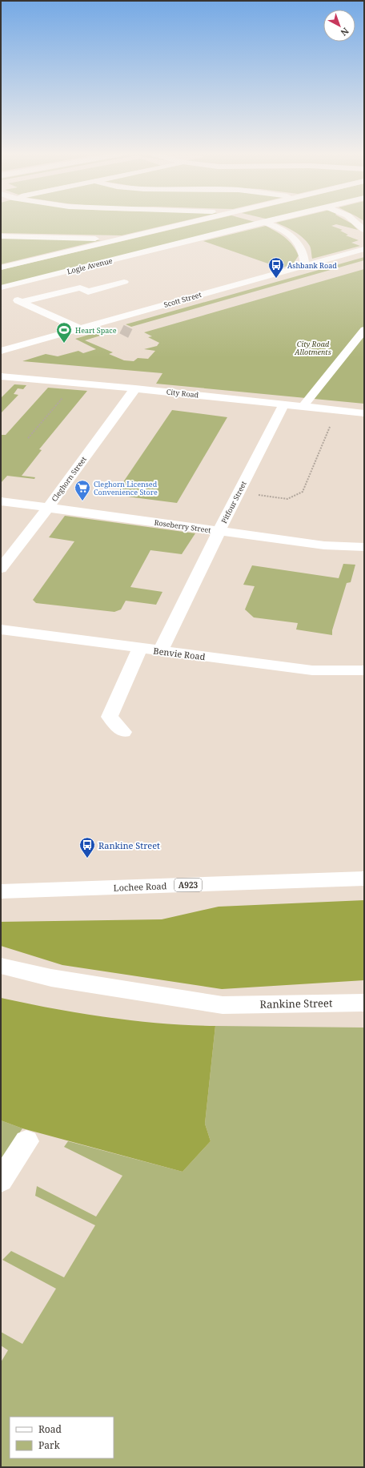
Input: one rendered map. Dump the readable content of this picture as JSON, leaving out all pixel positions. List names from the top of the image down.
{
  "streets": {
    "street": [
      "Logie Avenue",
      "Scott Street",
      "City Road",
      "Cleghorn Street",
      "Pitfour Street",
      "Roseberry Street",
      "Benvie Road",
      "A923",
      "Lochee Road",
      "Rankine Street"
    ]
  },
  "crossings": [
    ["City Road", "Cleghorn Street"],
    ["City Road", "Pitfour Street"],
    ["Cleghorn Street", "Roseberry Street"],
    ["Pitfour Street", "Roseberry Street"],
    ["Pitfour Street", "Benvie Road"]
  ],
  "parks": ["City Road Allotments"],
  "places": {
    "bus stop": ["Ashbank Road", "Rankine Street"],
    "sports": ["Heart Space"],
    "supermarket": ["Cleghorn Licensed Convenience Store"]
  },
  "legend": ["Road", "Park"],
  "north": "bottom right"
}
